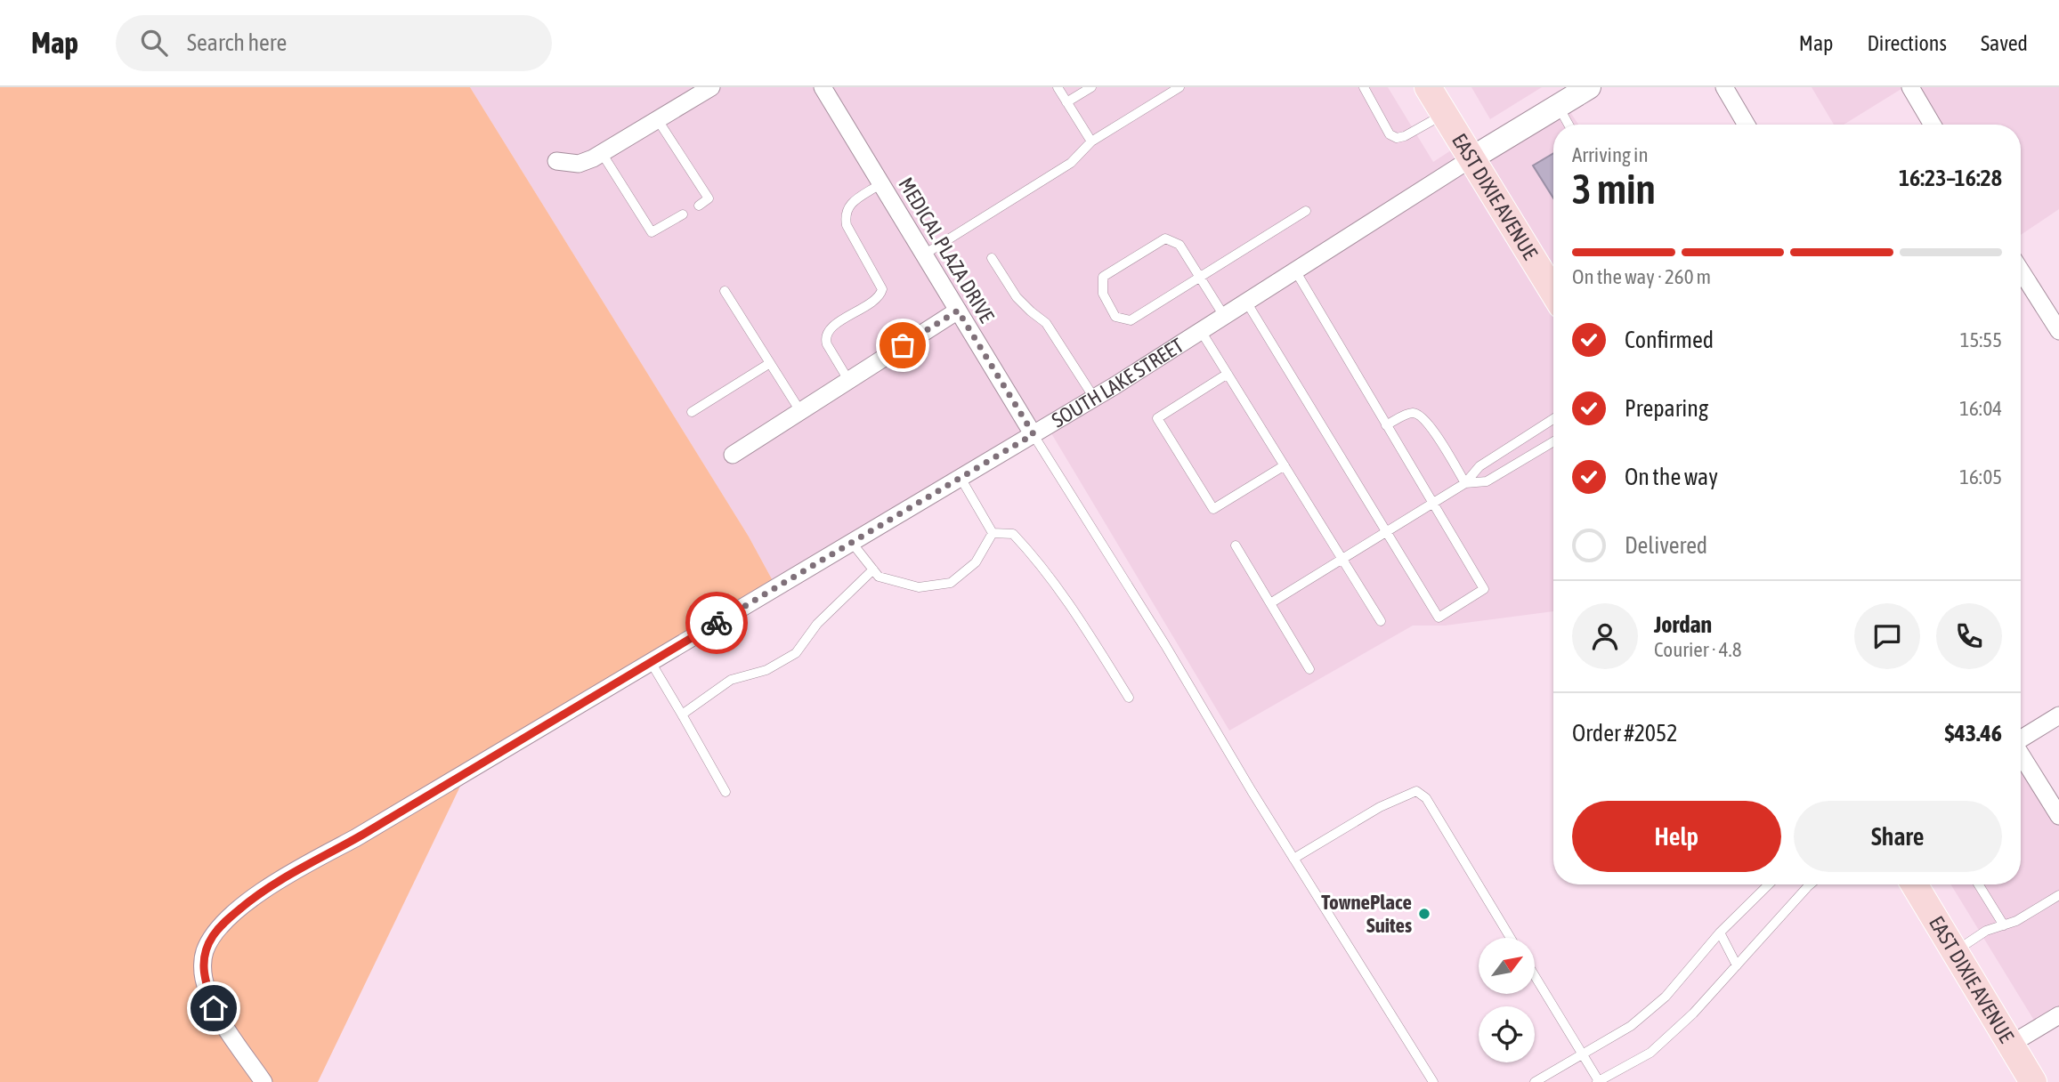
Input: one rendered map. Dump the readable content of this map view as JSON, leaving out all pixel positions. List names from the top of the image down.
{
  "streets": {
    "main road": ["EAST DIXIE AVENUE"],
    "street": ["MEDICAL PLAZA DRIVE", "SOUTH LAKE STREET"]
  },
  "crossings": [
    ["EAST DIXIE AVENUE", "SOUTH LAKE STREET"],
    ["MEDICAL PLAZA DRIVE", "SOUTH LAKE STREET"]
  ],
  "places": ["TownePlace Suites"],
  "north": "top right",
  "page": {
    "header": "Map",
    "search": "Search here",
    "nav": ["Map", "Directions", "Saved"],
    "heading": ["3 min", "Arriving in", "16:23–16:28"],
    "panel": [
      "Jordan",
      "Courier · 4.8",
      "Order #2052",
      "$43.46"
    ],
    "bar": "On the way · 260 m",
    "list": [
      ["Confirmed", "15:55"],
      ["Preparing", "16:04"],
      ["On the way", "16:05"],
      "Delivered"
    ],
    "buttons": ["Help", "Share"]
  }
}
